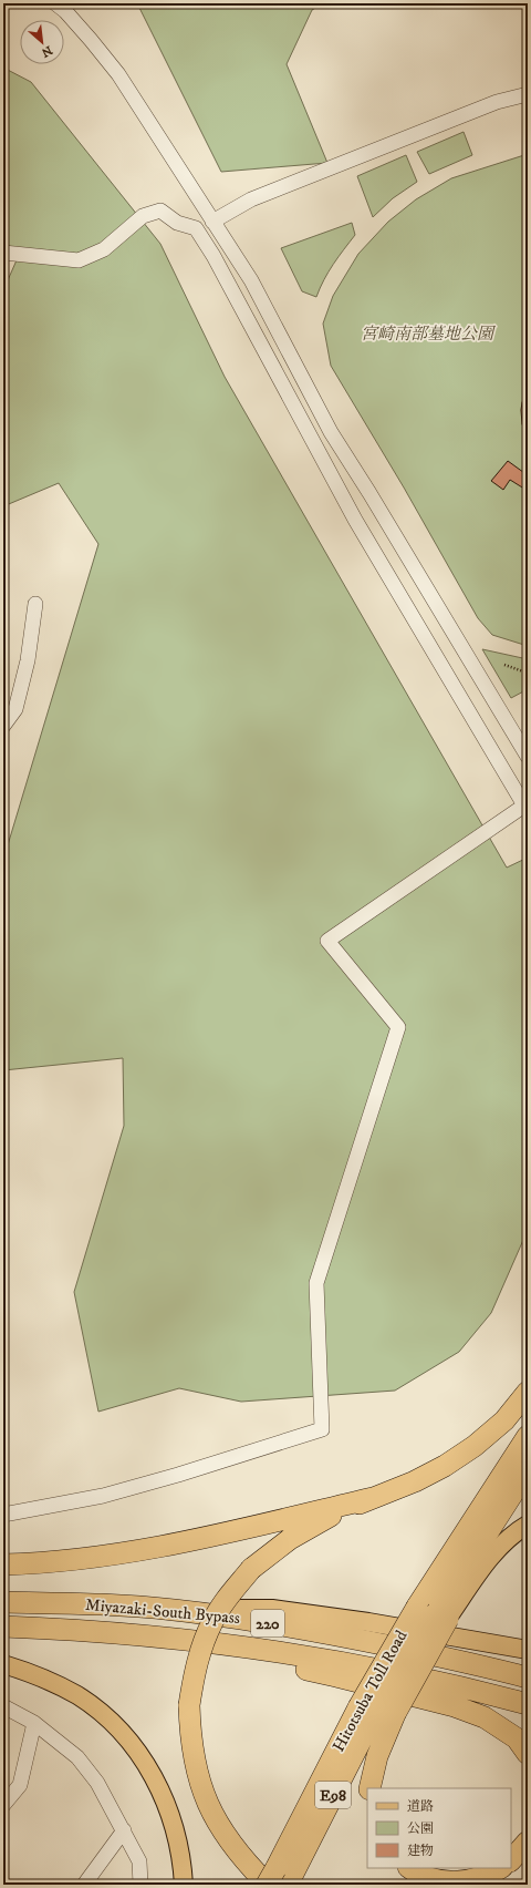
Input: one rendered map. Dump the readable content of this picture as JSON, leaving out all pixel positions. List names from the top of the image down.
{
  "streets": {
    "highway": [
      "Miyazaki-South Bypass",
      "220",
      "Hitotsuba Toll Road",
      "E98"
    ]
  },
  "crossings": [
    ["Hitotsuba Toll Road", "E98"]
  ],
  "parks": ["宮崎南部墓地公園"],
  "legend": ["道路", "公園", "建物"],
  "north": "bottom right"
}
